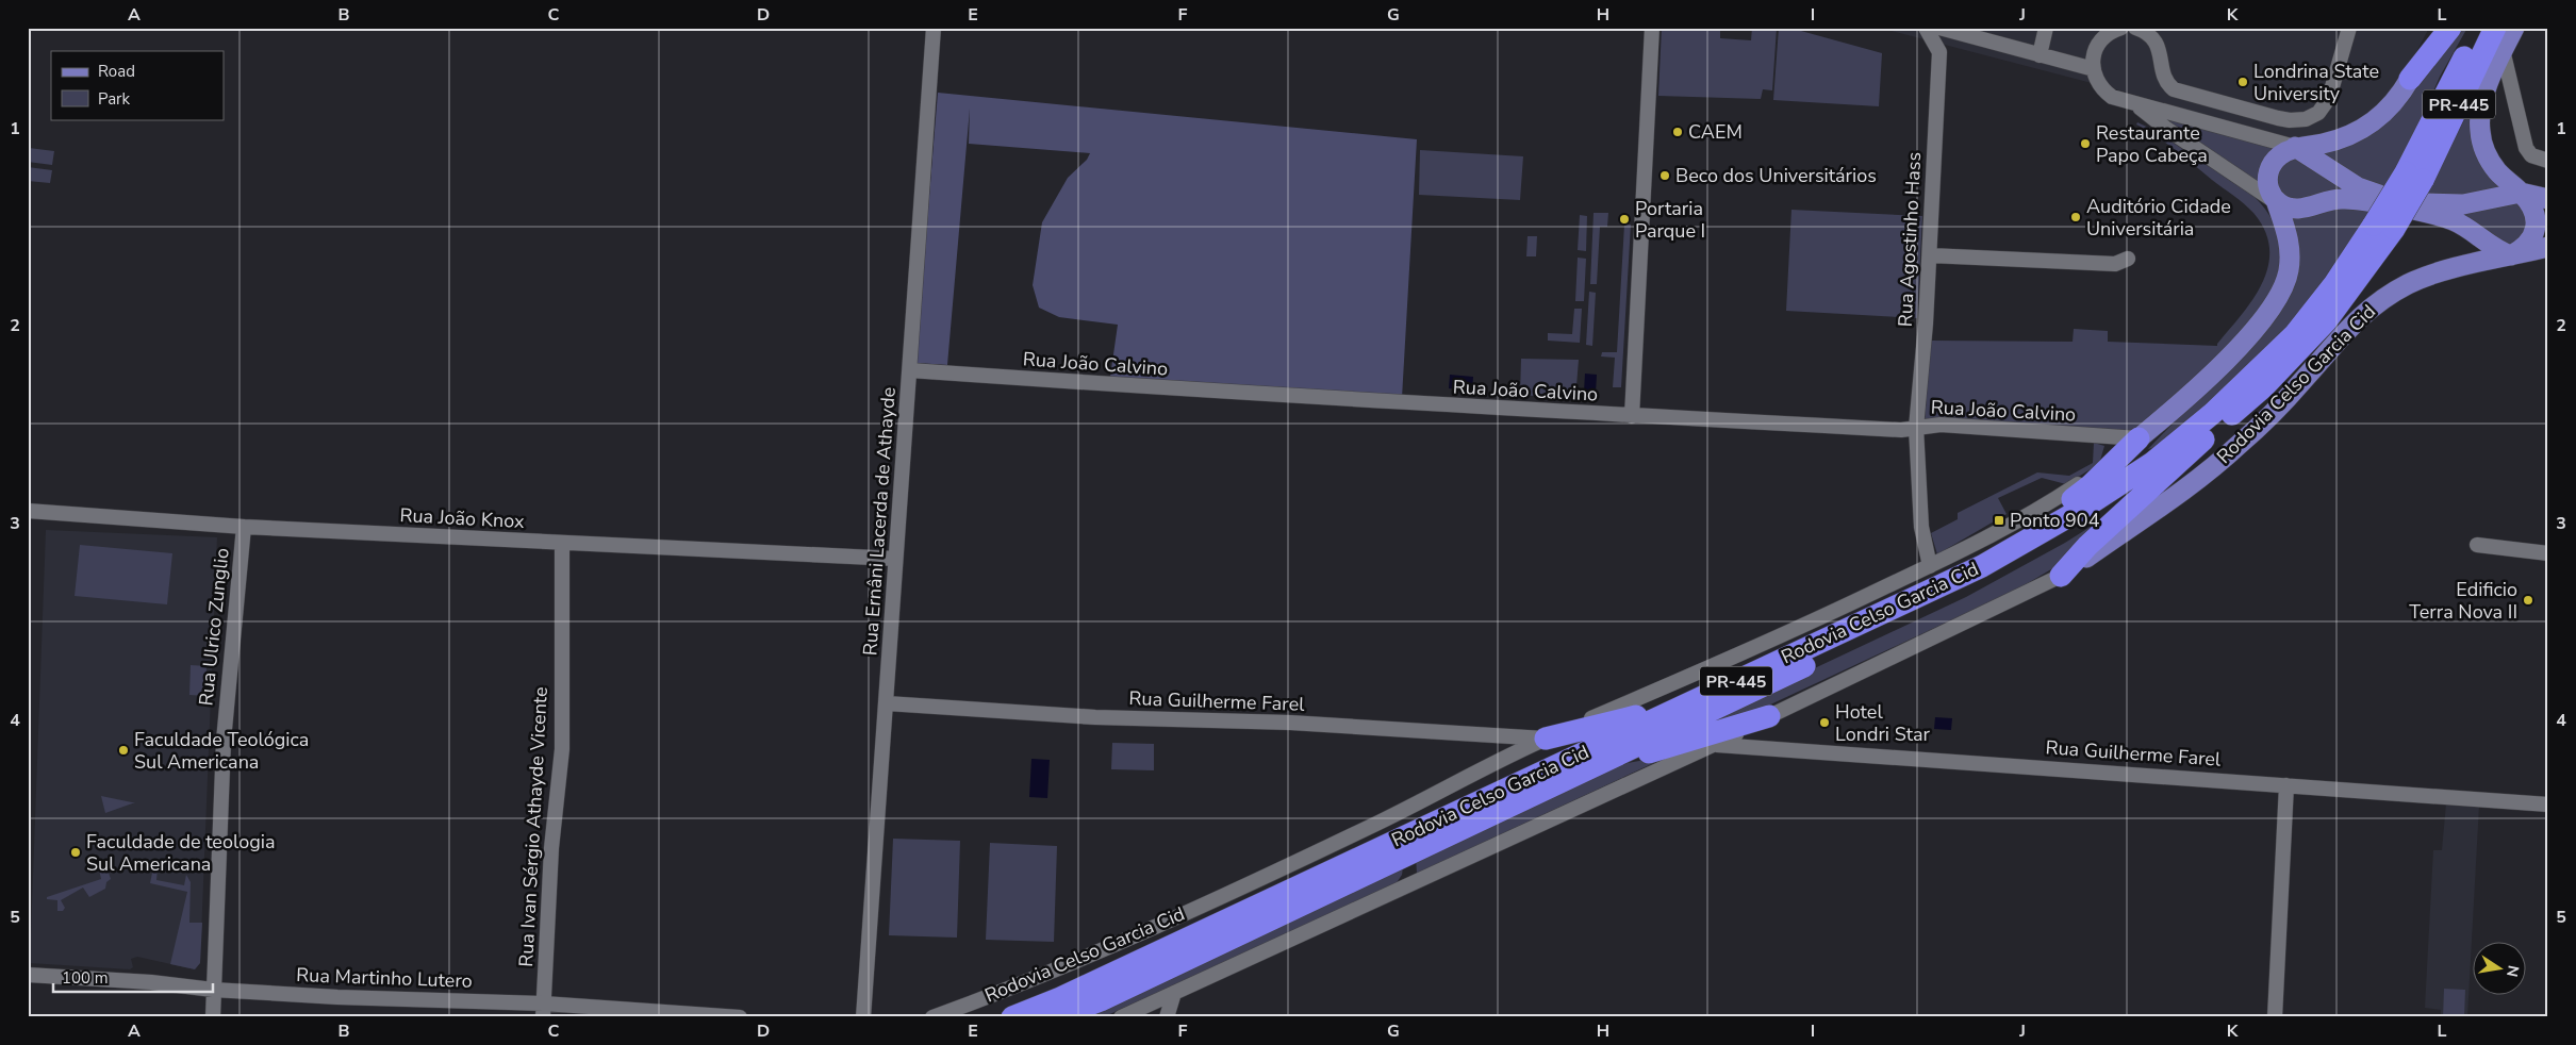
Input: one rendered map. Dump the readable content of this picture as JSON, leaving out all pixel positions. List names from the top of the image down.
{
  "streets": {
    "highway": ["PR-445", "Rodovia Celso Garcia Cid"],
    "street": [
      "Rua Agostinho Hass",
      "Rua João Calvino",
      "Rua João Knox",
      "Rua Ernâni Lacerda de Athayde",
      "Rua Ulrico Zunglio",
      "Rua Guilherme Farel",
      "Rua Ivan Sérgio Athayde Vicente",
      "Rua Martinho Lutero"
    ]
  },
  "crossings": [
    ["Rua Agostinho Hass", "Rua João Calvino"],
    ["Rua Agostinho Hass", "Rodovia Celso Garcia Cid"],
    ["Rua João Calvino", "Rodovia Celso Garcia Cid"],
    ["Rua João Calvino", "Rua Ernâni Lacerda de Athayde"],
    ["Rodovia Celso Garcia Cid", "Rua Guilherme Farel"],
    ["Rua João Knox", "Rua Ernâni Lacerda de Athayde"],
    ["Rua João Knox", "Rua Ulrico Zunglio"],
    ["Rua João Knox", "Rua Ivan Sérgio Athayde Vicente"],
    ["Rua Ernâni Lacerda de Athayde", "Rua Guilherme Farel"],
    ["Rua Ulrico Zunglio", "Rua Martinho Lutero"],
    ["Rua Ivan Sérgio Athayde Vicente", "Rua Martinho Lutero"]
  ],
  "places": {
    "other": [
      "Londrina State University",
      "CAEM",
      "Restaurante Papo Cabeça",
      "Beco dos Universitários",
      "Auditório Cidade Universitária",
      "Portaria Parque I",
      "Edificio Terra Nova II",
      "Hotel Londri Star",
      "Faculdade Teológica Sul Americana",
      "Faculdade de teologia Sul Americana"
    ],
    "transit": ["Ponto 904"]
  },
  "legend": ["Road", "Park"],
  "scale_bar": "100 m",
  "north": "right",
  "grid": {
    "columns": [
      "A",
      "B",
      "C",
      "D",
      "E",
      "F",
      "G",
      "H",
      "I",
      "J",
      "K",
      "L"
    ],
    "rows": [
      "1",
      "2",
      "3",
      "4",
      "5"
    ]
  }
}
